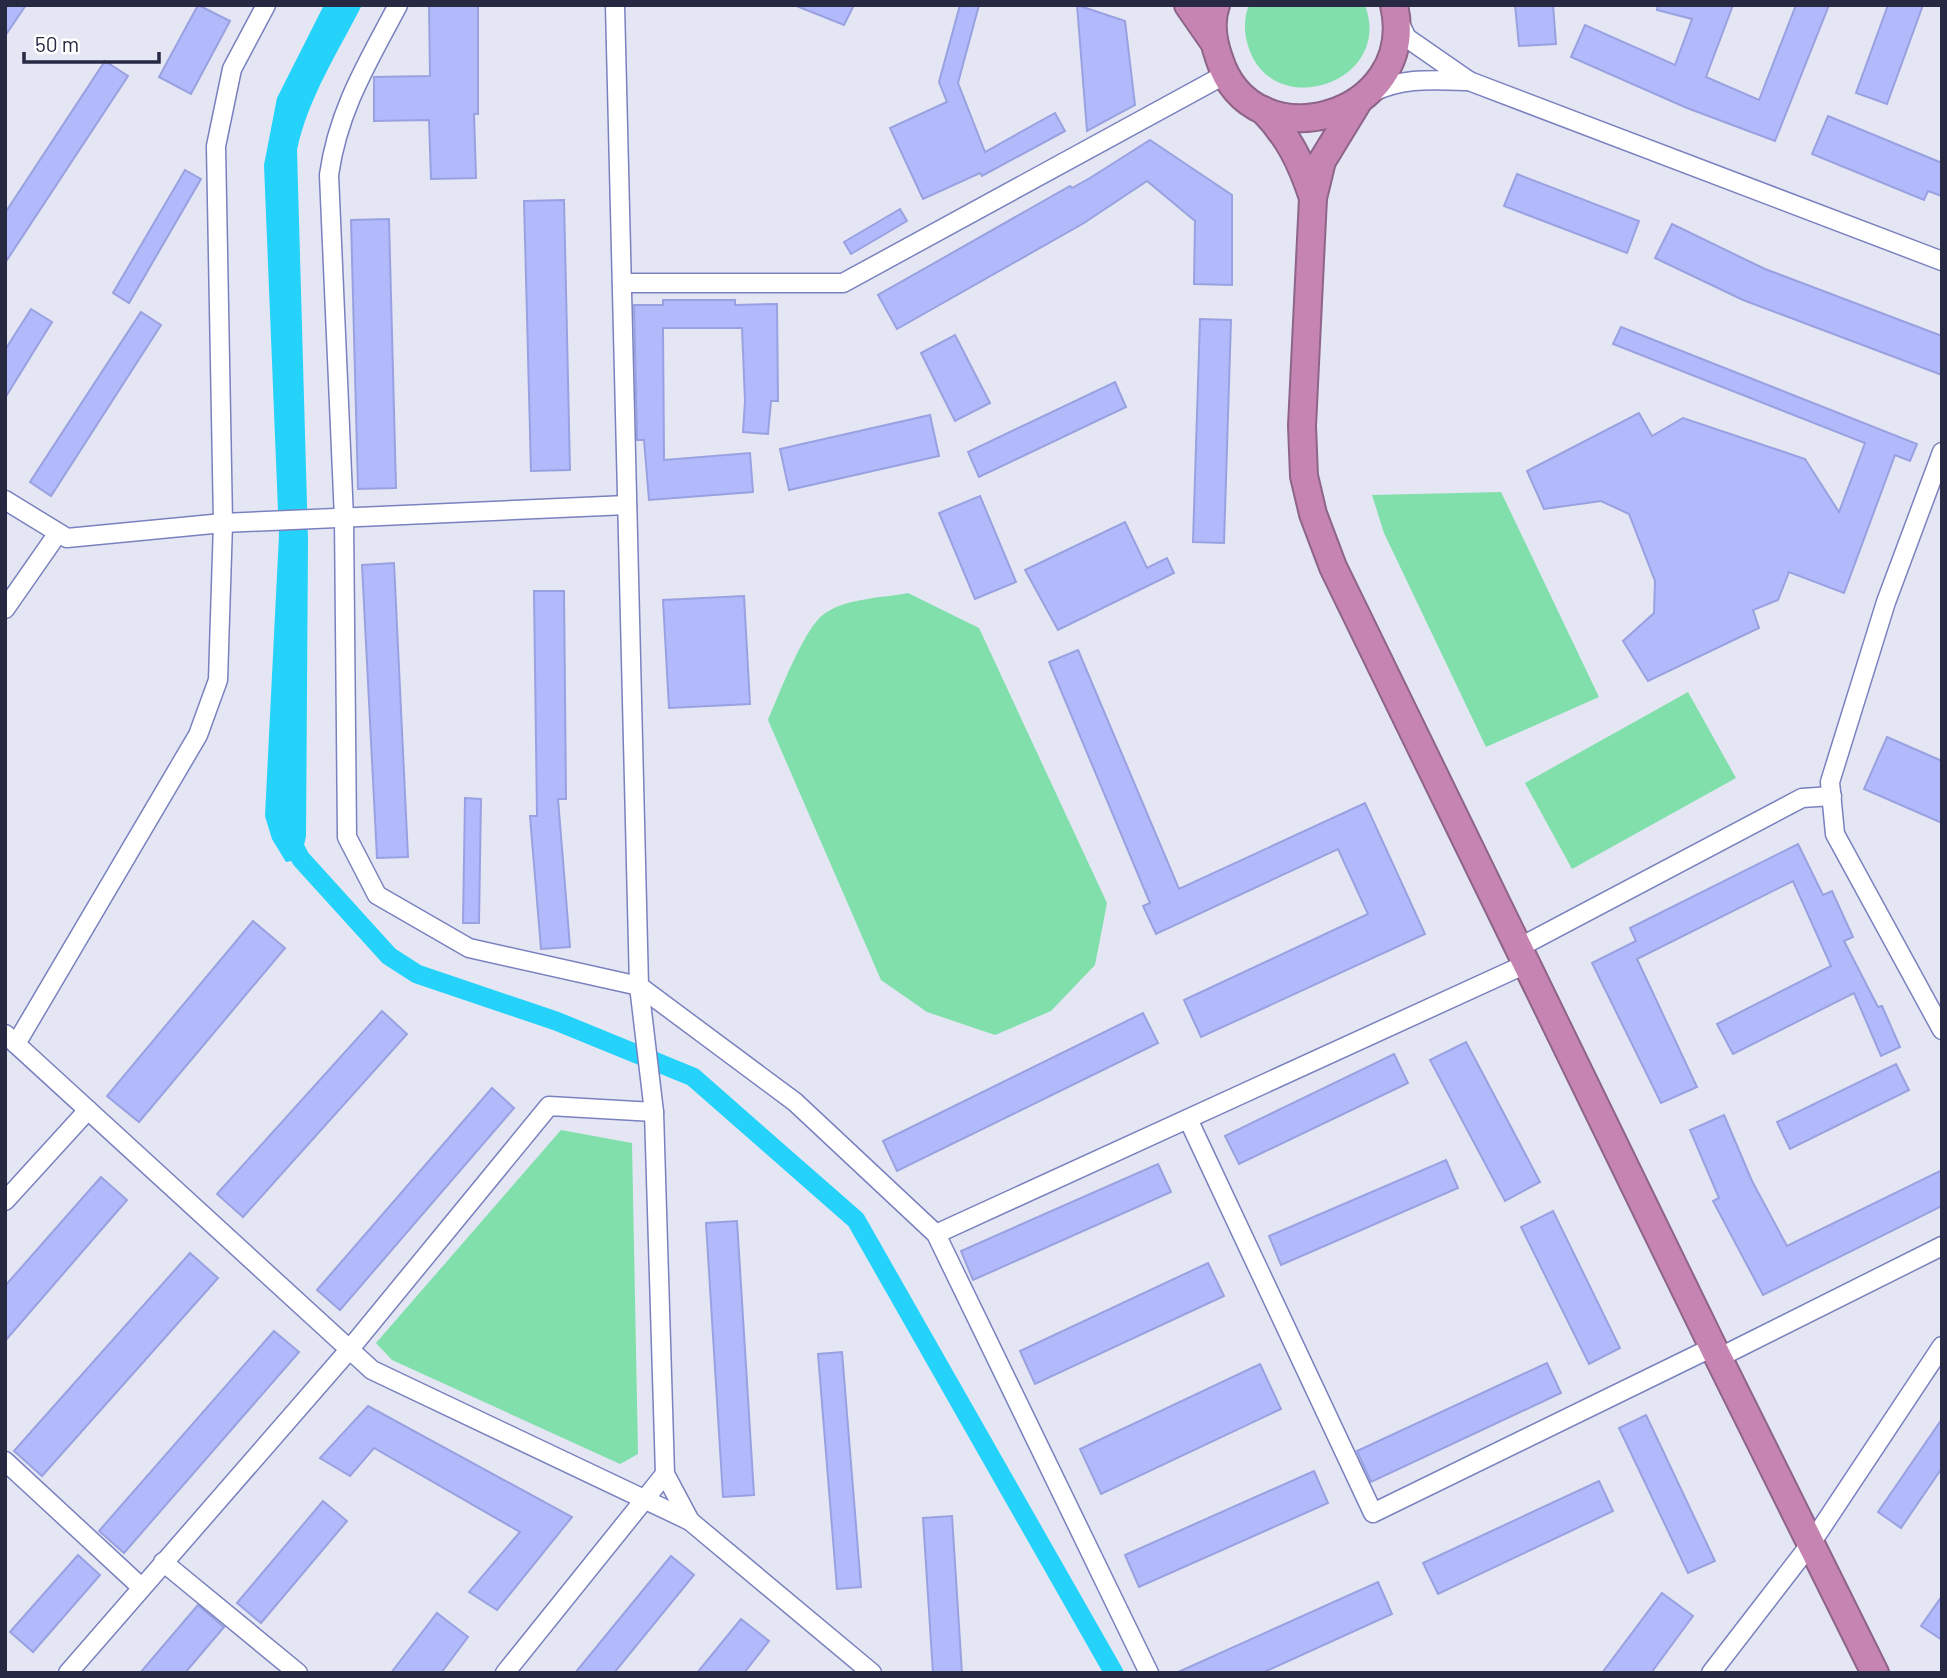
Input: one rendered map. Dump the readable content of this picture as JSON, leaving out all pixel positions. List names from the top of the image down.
{
  "scale_bar": "50 m"
}
